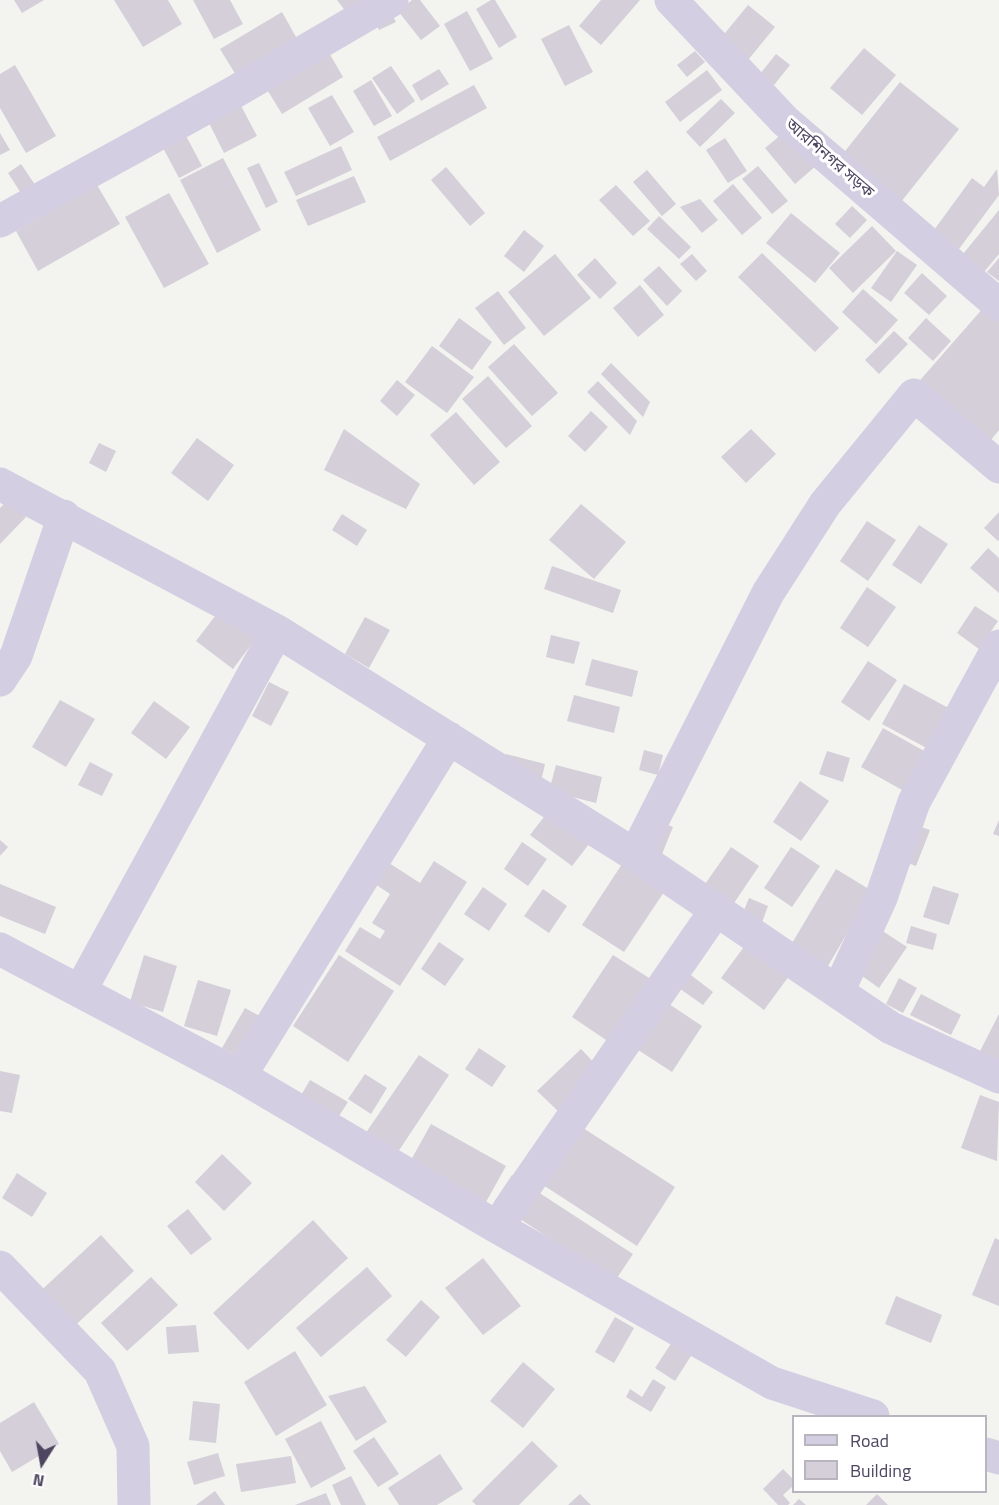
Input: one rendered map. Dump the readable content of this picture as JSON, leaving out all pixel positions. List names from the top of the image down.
{
  "streets": {
    "street": ["আরশিনগর সড়ক"]
  },
  "legend": ["Road", "Building"],
  "north": "bottom"
}
